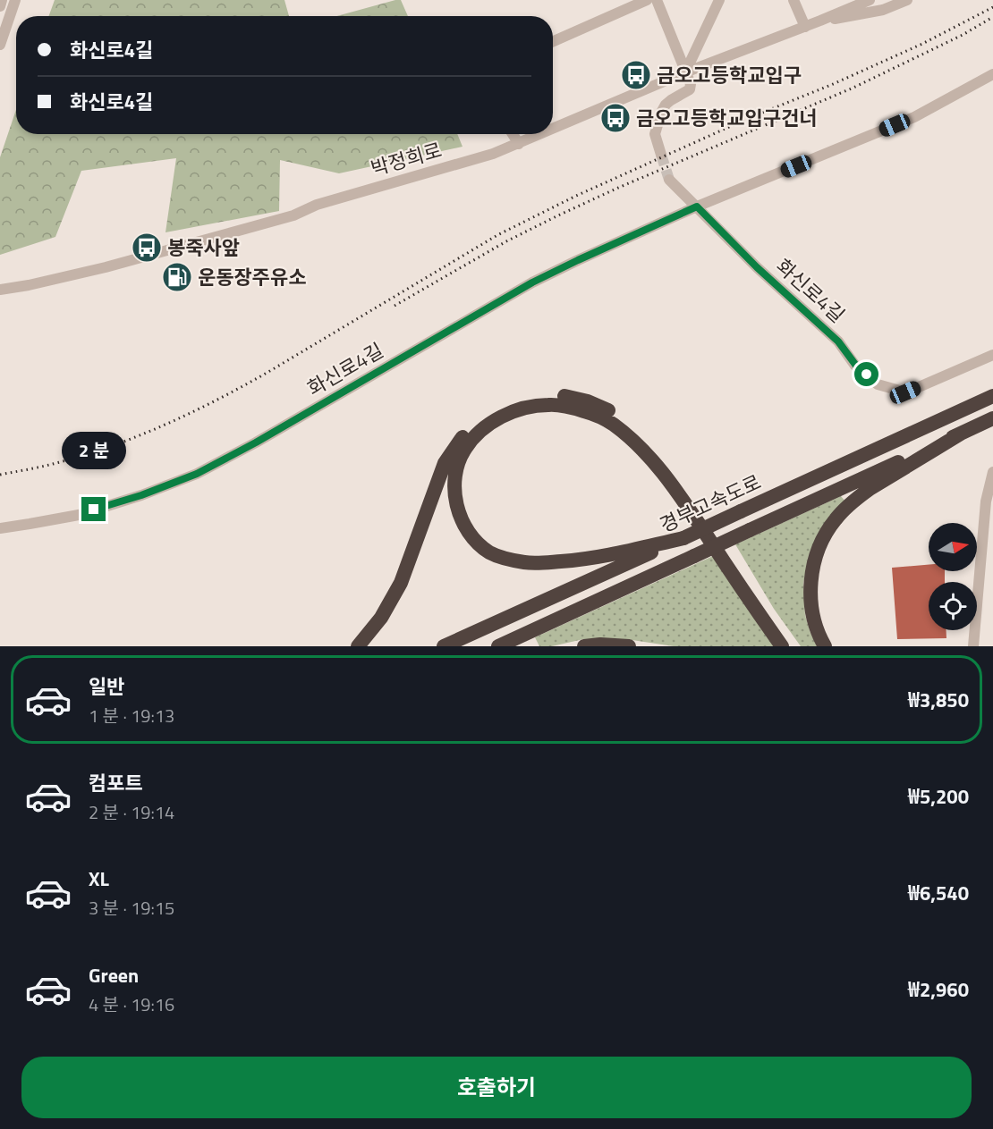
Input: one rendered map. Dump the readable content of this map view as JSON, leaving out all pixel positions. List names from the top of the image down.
{
  "streets": {
    "highway": ["경부고속도로"],
    "street": ["박정희로", "화신로4길"]
  },
  "places": {
    "bus stop": ["금오고등학교입구", "금오고등학교입구건너", "봉죽사앞"],
    "fuel station": ["운동장주유소"]
  },
  "north": "right",
  "page": {
    "banner": ["화신로4길", "화신로4길"],
    "bubble": "2 분",
    "list": [
      {
        "name": "일반",
        "note": "1 분 · 19:13",
        "value": "₩3,850"
      },
      {
        "name": "컴포트",
        "note": "2 분 · 19:14",
        "value": "₩5,200"
      },
      {
        "name": "XL",
        "note": "3 분 · 19:15",
        "value": "₩6,540"
      },
      {
        "name": "Green",
        "note": "4 분 · 19:16",
        "value": "₩2,960"
      }
    ],
    "buttons": "호출하기"
  }
}
